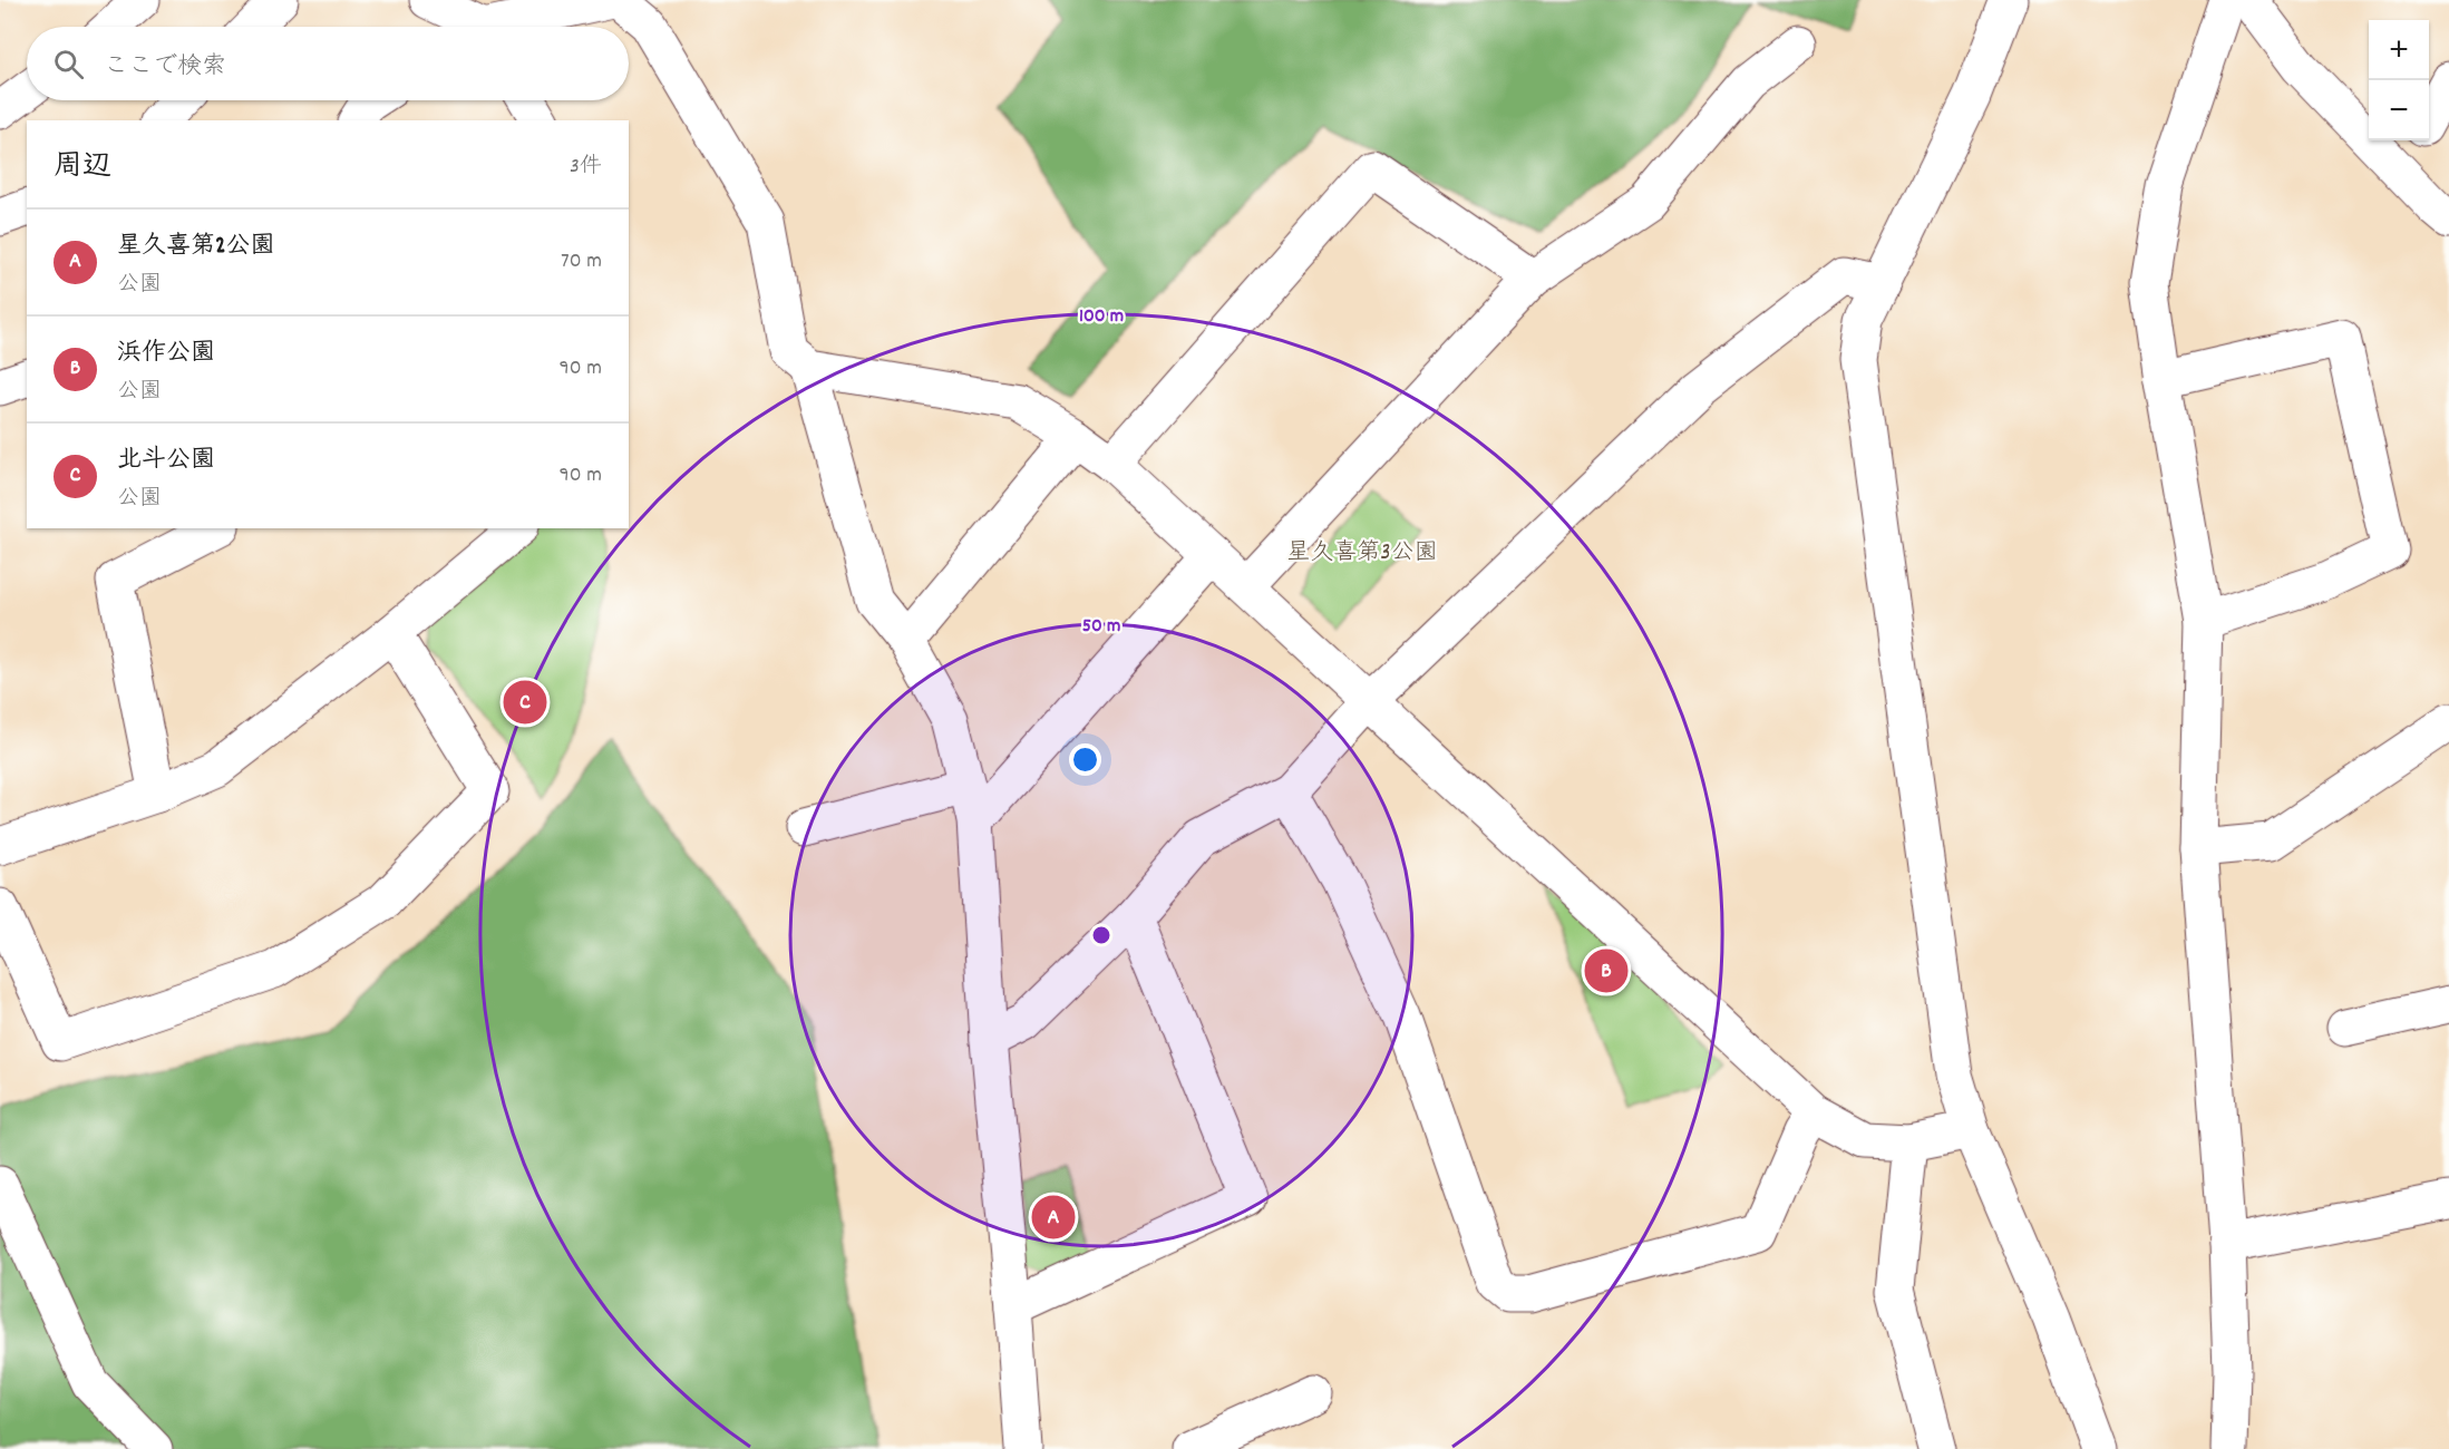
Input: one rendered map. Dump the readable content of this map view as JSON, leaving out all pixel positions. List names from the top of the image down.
{
  "parks": ["星久喜第3公園"],
  "page": {
    "map_buttons": ["+", "−"],
    "search": "ここで検索",
    "heading": ["周辺", "3件"],
    "list": [
      {
        "mark": "A",
        "name": "星久喜第2公園",
        "note": "公園",
        "value": "70 m"
      },
      {
        "mark": "B",
        "name": "浜作公園",
        "note": "公園",
        "value": "90 m"
      },
      {
        "mark": "C",
        "name": "北斗公園",
        "note": "公園",
        "value": "90 m"
      }
    ],
    "pins": ["C", "B", "A"]
  },
  "rings": ["100 m", "50 m"]
}
